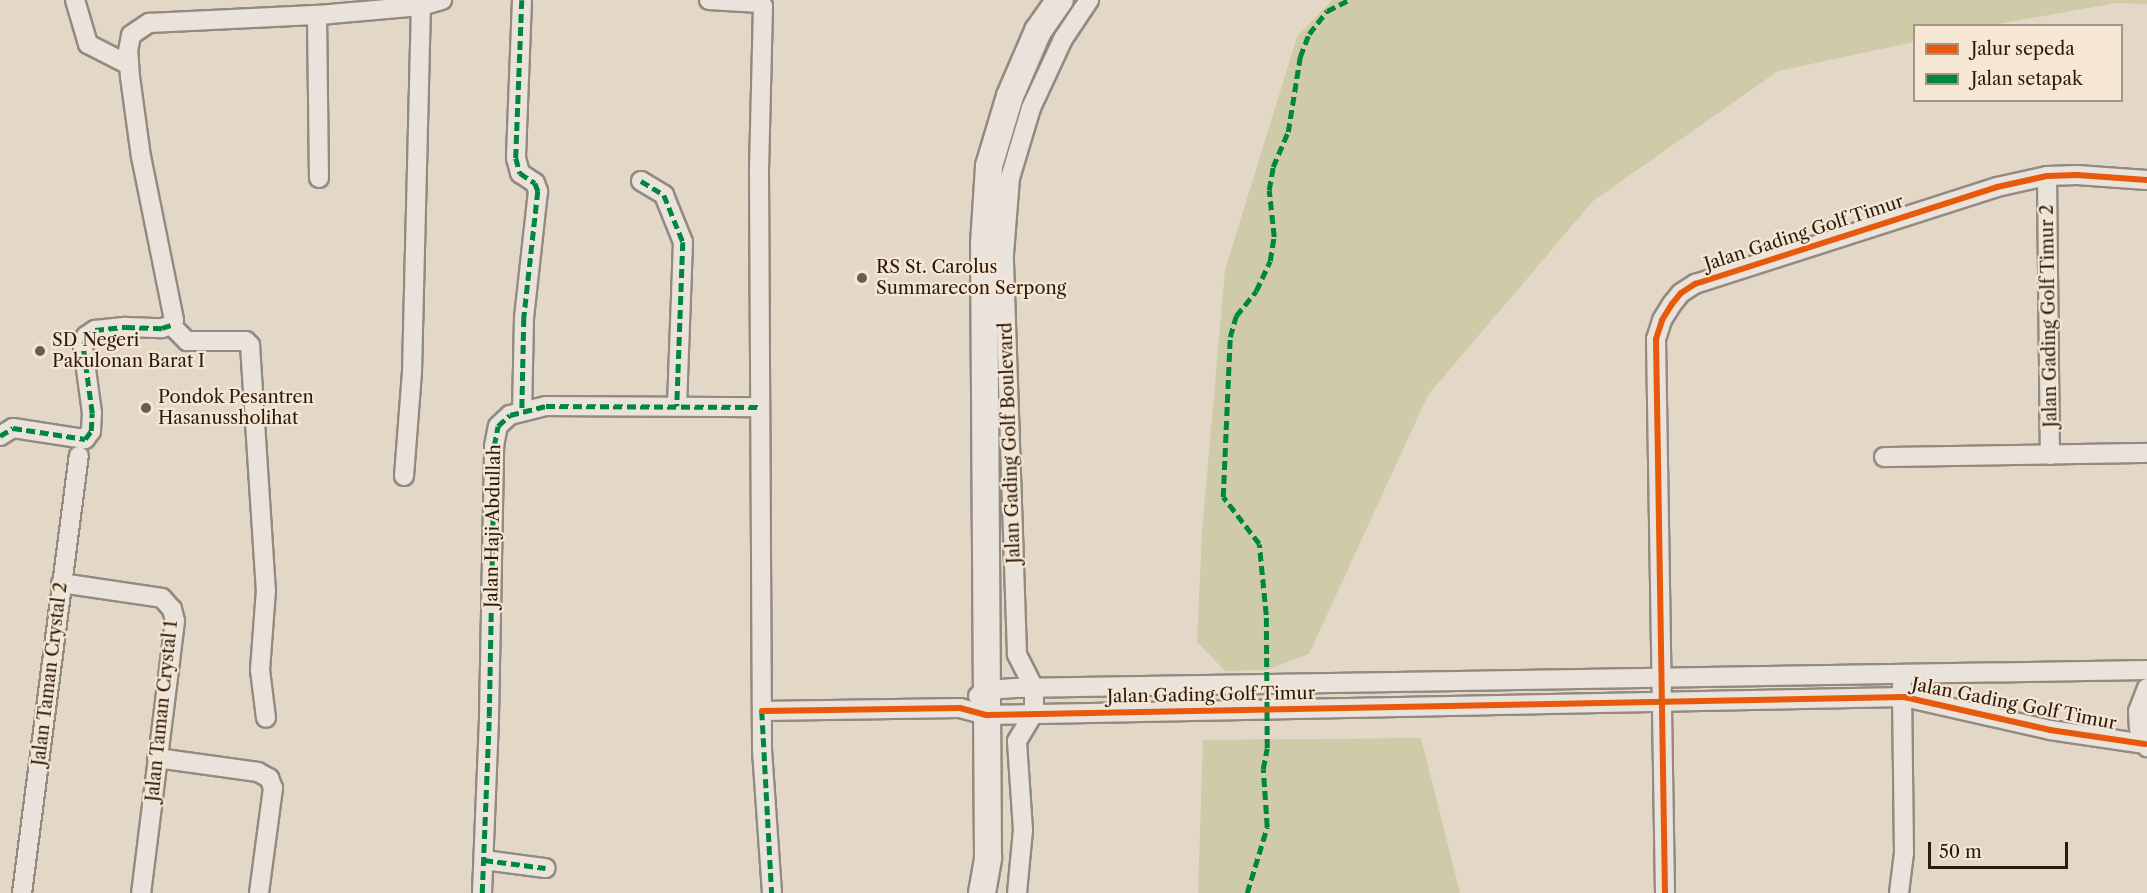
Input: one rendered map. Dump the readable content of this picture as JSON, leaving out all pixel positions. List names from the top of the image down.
{
  "streets": {
    "main road": ["Jalan Gading Golf Boulevard"],
    "street": [
      "Jalan Gading Golf Timur",
      "Jalan Gading Golf Timur 2",
      "Jalan Haji Abdullah",
      "Jalan Taman Crystal 2",
      "Jalan Taman Crystal 1"
    ]
  },
  "crossings": [
    ["Jalan Gading Golf Timur", "Jalan Gading Golf Timur 2"],
    ["Jalan Gading Golf Timur", "Jalan Gading Golf Boulevard"],
    ["Jalan Taman Crystal 2", "Jalan Taman Crystal 1"]
  ],
  "places": ["RS St. Carolus Summarecon Serpong", "SD Negeri Pakulonan Barat I", "Pondok Pesantren Hasanussholihat"],
  "legend": ["Jalur sepeda", "Jalan setapak"],
  "scale_bar": "50 m"
}
